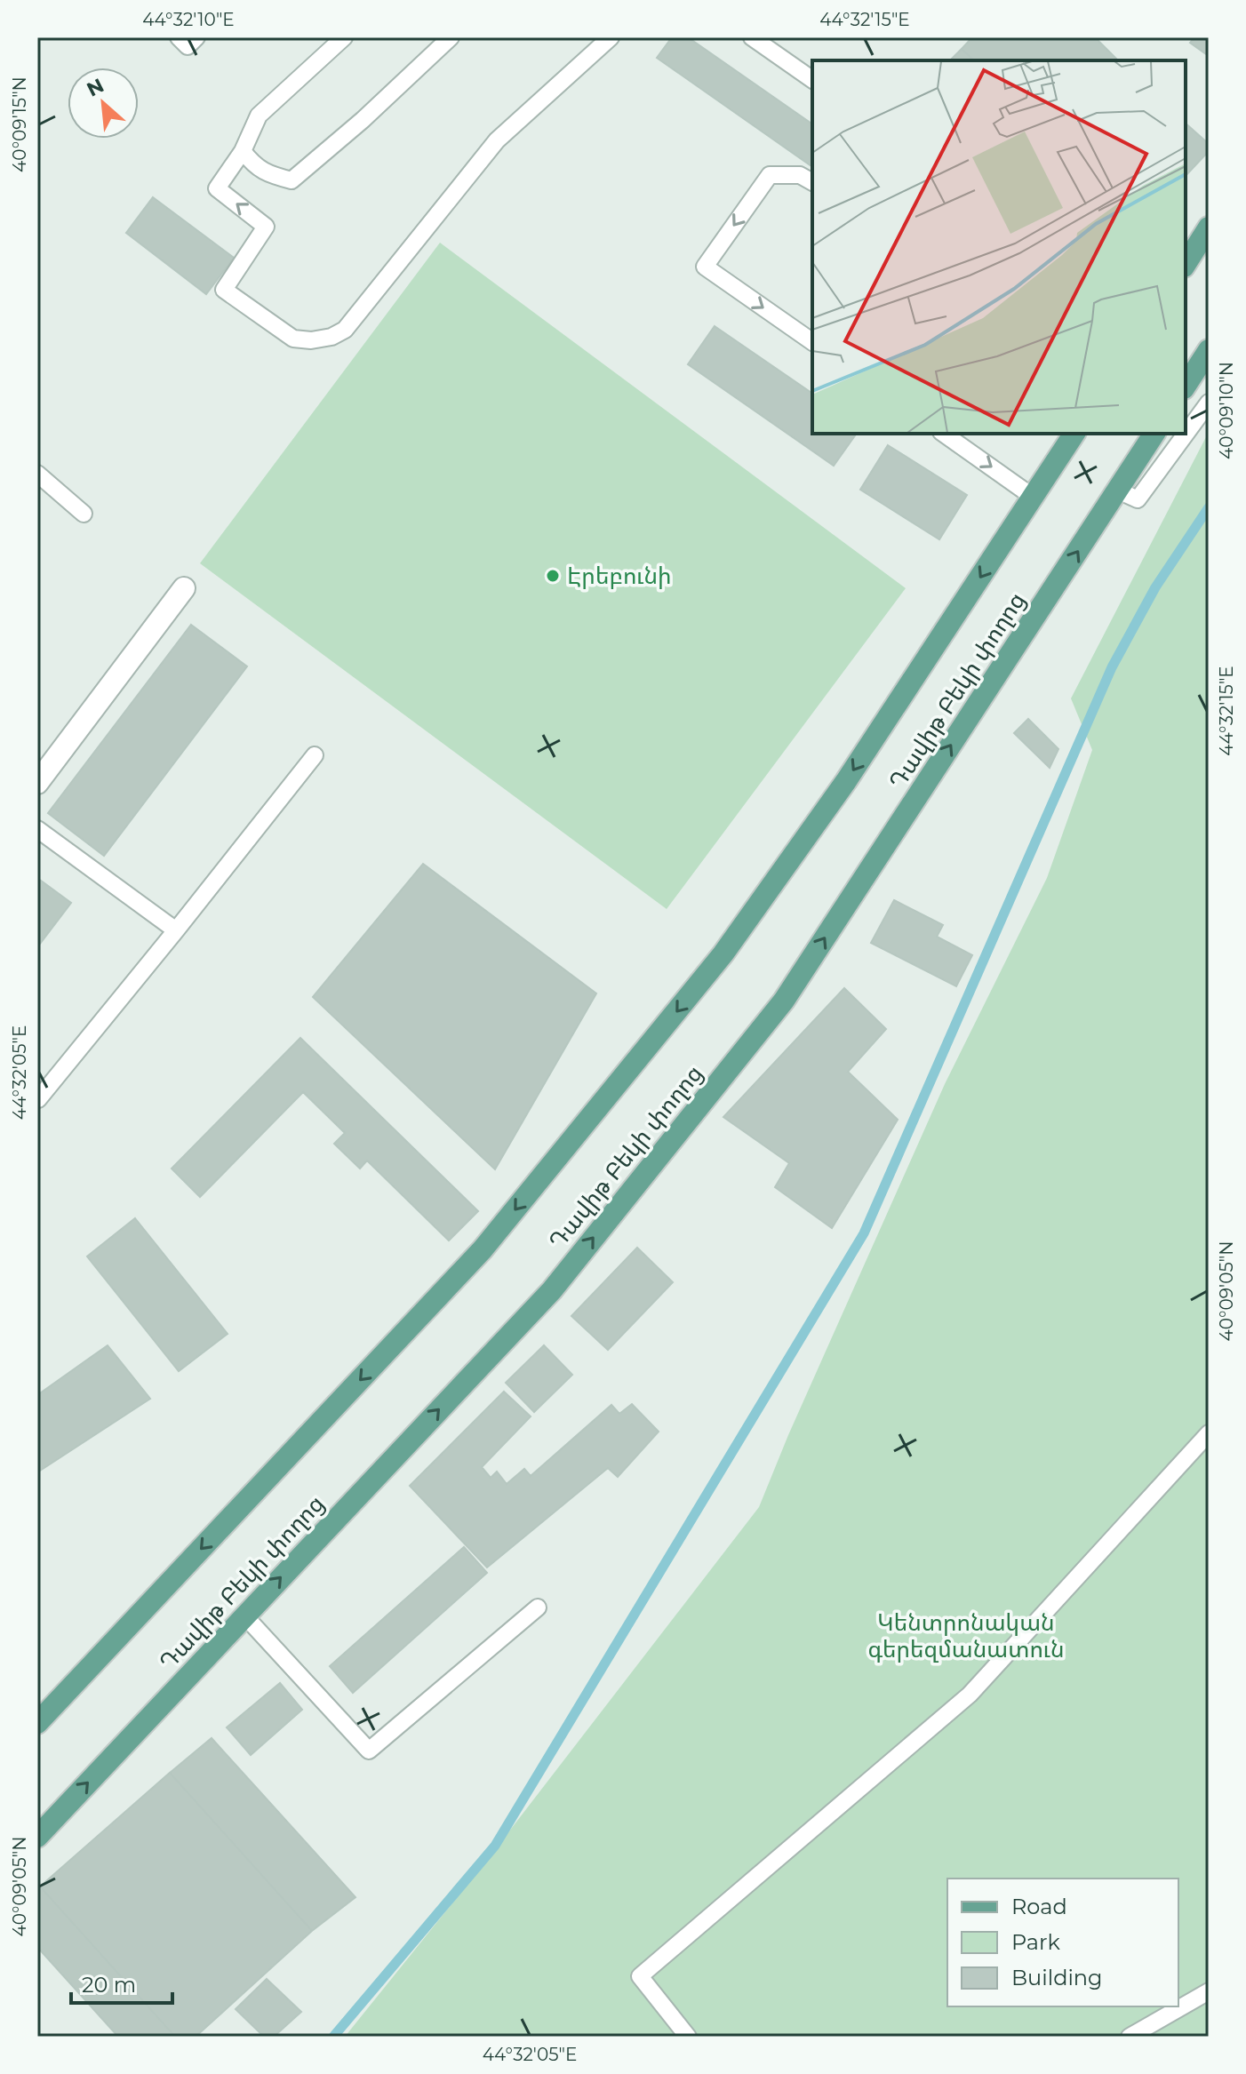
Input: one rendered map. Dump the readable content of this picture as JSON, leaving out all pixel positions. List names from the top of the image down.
{
  "streets": {
    "main road": ["Դավիթ Բեկի փողոց"]
  },
  "parks": ["Կենտրոնական գերեզմանատուն"],
  "places": ["Էրեբունի"],
  "legend": ["Road", "Park", "Building"],
  "scale_bar": "20 m",
  "north": "top left",
  "coordinates": [
    "44°32'10\"E",
    "44°32'15\"E",
    "40°09'15\"N",
    "40°09'10\"N",
    "44°32'05\"E",
    "40°09'05\"N"
  ]
}
